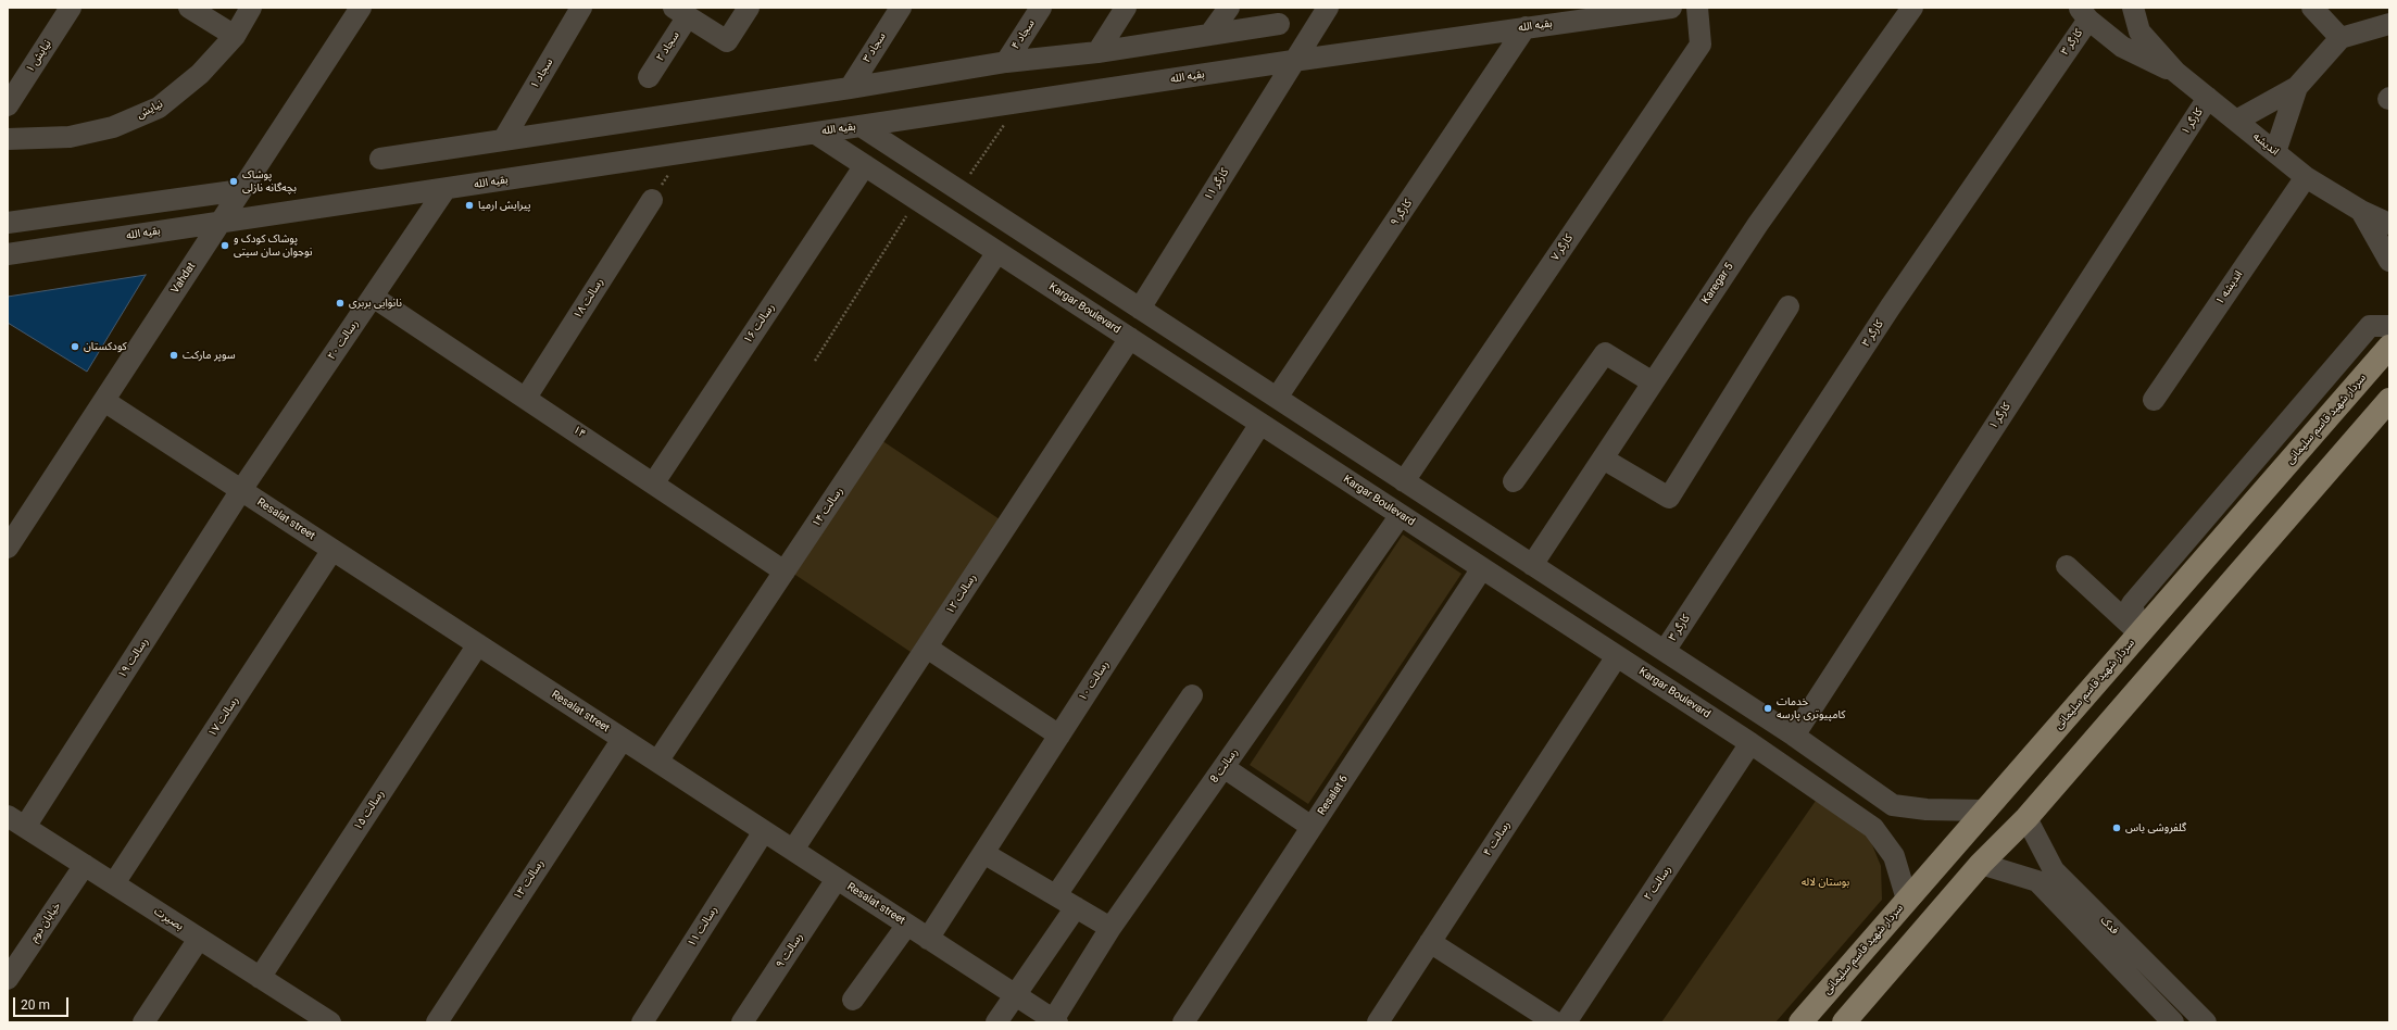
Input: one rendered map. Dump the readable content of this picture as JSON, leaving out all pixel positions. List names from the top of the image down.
{
  "streets": {
    "main road": ["سردار شهید قاسم سلیمانی"],
    "street": [
      "بقیه الله",
      "سجاد ۴",
      "کارگر ۳",
      "سجاد ۲",
      "سجاد ۳",
      "نیایش ۱",
      "سجاد ۱",
      "نیایش",
      "کارگر ۱",
      "اندیشه",
      "کارگر ۱۱",
      "کارگر ۹",
      "کارگر ۷",
      "Vahdat",
      "Karegar 5",
      "اندیشه ۱",
      "رسالت ۱۸",
      "Kargar Boulevard",
      "رسالت ۱۶",
      "رسالت ۲۰",
      "۱۴",
      "رسالت ۱۴",
      "Resalat street",
      "رسالت ۱۲",
      "رسالت ۱۹",
      "رسالت ۱۰",
      "رسالت ۱۷",
      "رسالت 8",
      "Resalat 6",
      "رسالت ۱۵",
      "رسالت ۴",
      "رسالت ۱۳",
      "رسالت ۲",
      "بصیرت",
      "خیابان دوم",
      "فدک",
      "رسالت ۱۱",
      "رسالت ۹"
    ]
  },
  "crossings": [
    ["بقیه الله", "کارگر ۱۱"],
    ["بقیه الله", "کارگر ۹"],
    ["بقیه الله", "Vahdat"],
    ["بقیه الله", "Kargar Boulevard"],
    ["بقیه الله", "رسالت ۲۰"],
    ["کارگر ۳", "اندیشه"],
    ["کارگر ۱", "اندیشه"],
    ["اندیشه", "اندیشه ۱"],
    ["Vahdat", "Resalat street"],
    ["رسالت ۱۸", "۱۴"],
    ["Kargar Boulevard", "رسالت ۱۶"],
    ["Kargar Boulevard", "سردار شهید قاسم سلیمانی"],
    ["Kargar Boulevard", "رسالت ۱۴"],
    ["Kargar Boulevard", "رسالت ۱۲"],
    ["Kargar Boulevard", "رسالت ۱۰"],
    ["Kargar Boulevard", "رسالت 8"],
    ["Kargar Boulevard", "Resalat 6"],
    ["Kargar Boulevard", "رسالت ۴"],
    ["Kargar Boulevard", "رسالت ۲"],
    ["رسالت ۱۶", "۱۴"],
    ["رسالت ۲۰", "۱۴"],
    ["رسالت ۲۰", "Resalat street"],
    ["رسالت ۲۰", "رسالت ۱۹"],
    ["۱۴", "رسالت ۱۴"],
    ["رسالت ۱۴", "Resalat street"],
    ["Resalat street", "رسالت ۱۲"],
    ["Resalat street", "رسالت ۱۹"],
    ["Resalat street", "رسالت ۱۰"],
    ["Resalat street", "رسالت ۱۷"],
    ["Resalat street", "رسالت 8"],
    ["Resalat street", "رسالت ۱۵"],
    ["Resalat street", "رسالت ۱۳"],
    ["Resalat street", "رسالت ۱۱"],
    ["Resalat street", "رسالت ۹"],
    ["رسالت ۱۹", "بصیرت"],
    ["رسالت ۱۷", "بصیرت"],
    ["رسالت ۱۵", "بصیرت"],
    ["بصیرت", "خیابان دوم"]
  ],
  "parks": ["بوستان لاله"],
  "places": [
    "پوشاک بچه‌گانه نازلی",
    "پیرایش ارمیا",
    "پوشاک کودک و نوجوان سان سیتی",
    "نانوایی بربری",
    "کودکستان",
    "سوپر مارکت",
    "خدمات کامپیوتری پارسه",
    "گلفروشی یاس"
  ],
  "scale_bar": "20 m"
}
